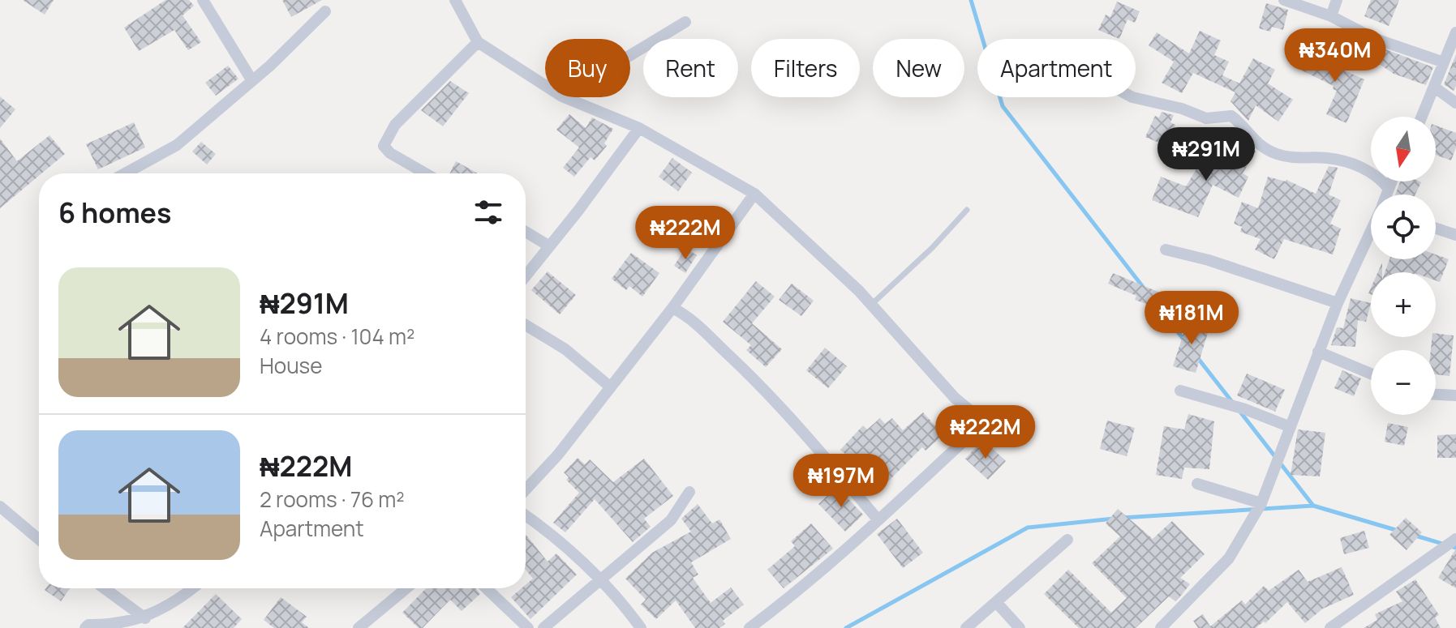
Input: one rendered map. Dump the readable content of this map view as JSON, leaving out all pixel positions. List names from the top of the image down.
{
  "north": "bottom",
  "page": {
    "price": [
      "₦340M",
      "₦291M",
      "₦222M",
      "₦181M",
      "₦222M",
      "₦197M"
    ],
    "chip": [
      "Buy",
      "Rent",
      "Filters",
      "New",
      "Apartment"
    ],
    "map_buttons": ["+", "−"],
    "heading": "6 homes",
    "list": [
      {
        "name": "₦291M",
        "note": "4 rooms · 104 m² · House"
      },
      {
        "name": "₦222M",
        "note": "2 rooms · 76 m² · Apartment"
      }
    ]
  }
}
